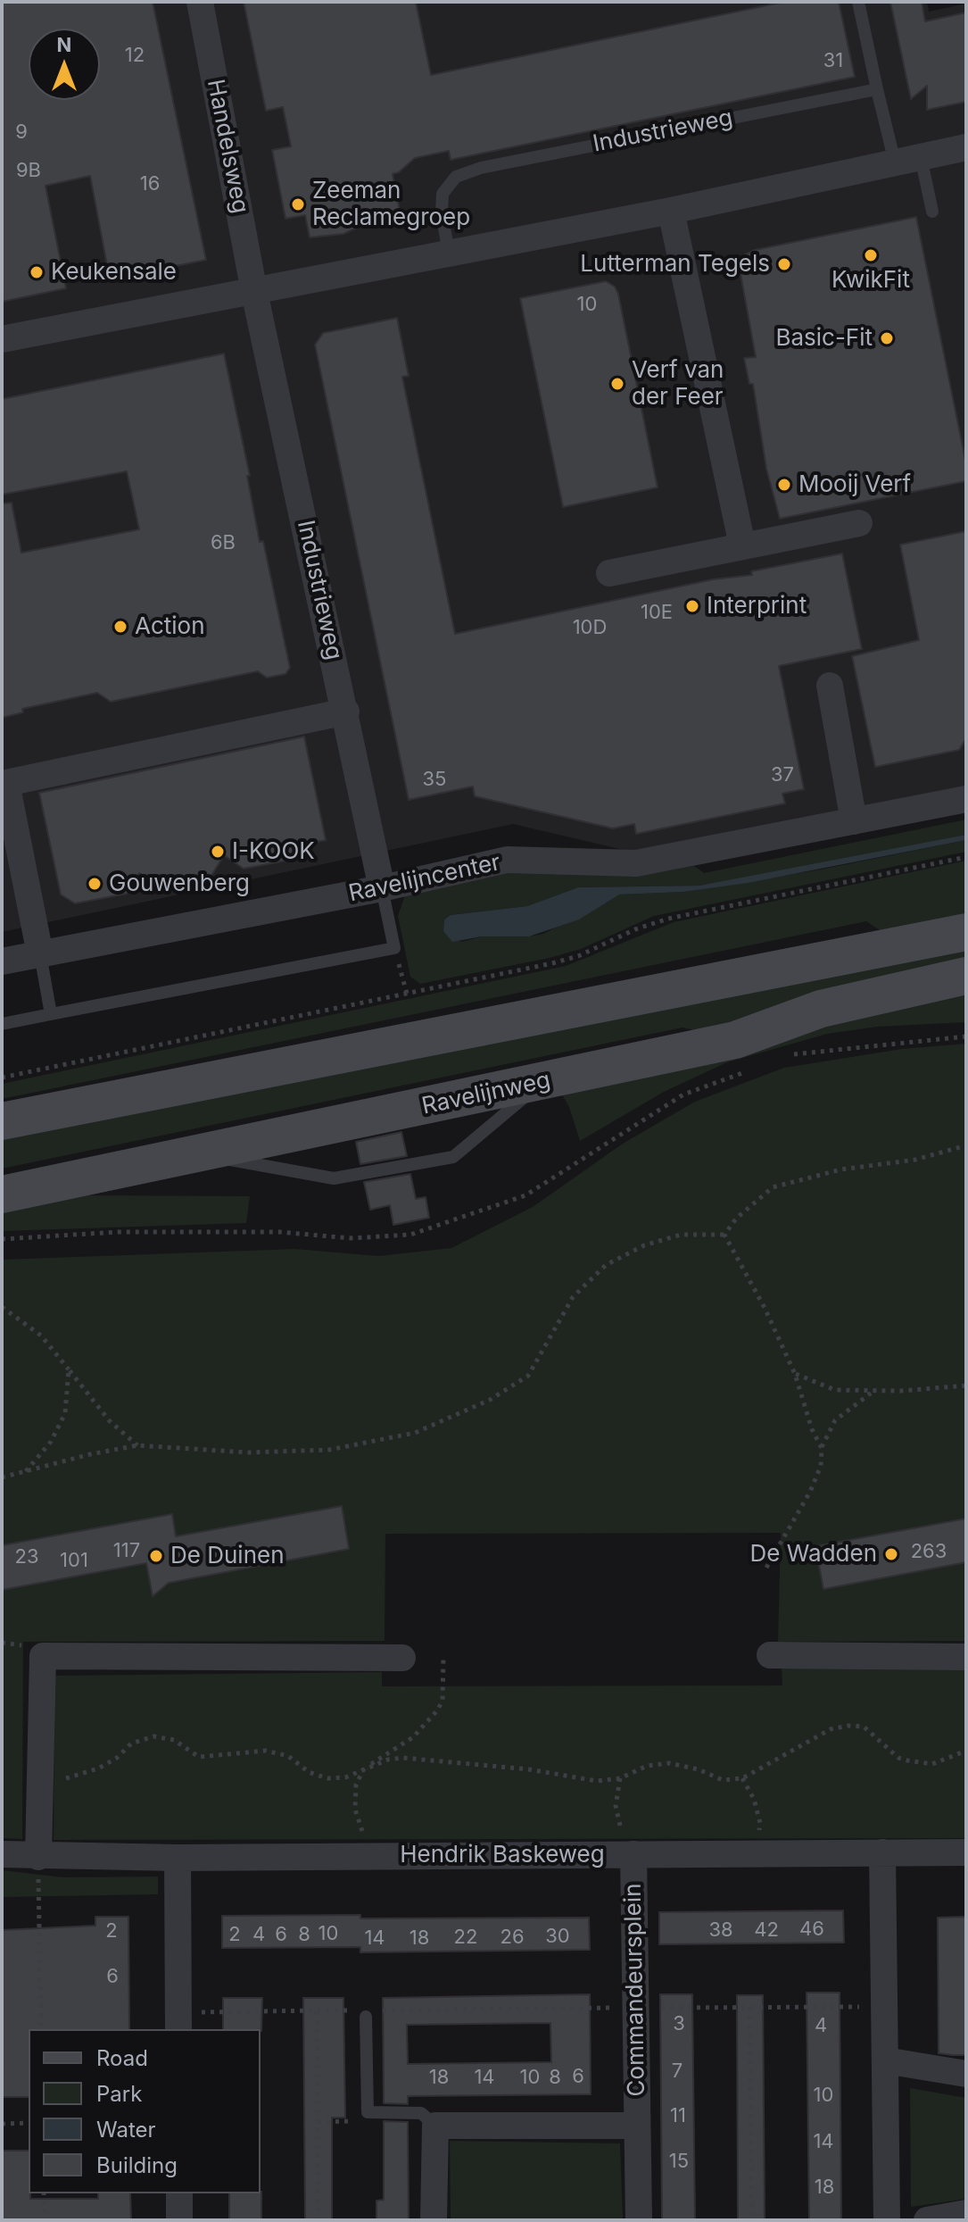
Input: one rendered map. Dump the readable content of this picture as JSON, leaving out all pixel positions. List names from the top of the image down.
{
  "streets": {
    "main road": ["Ravelijnweg"],
    "street": [
      "Industrieweg",
      "Handelsweg",
      "Ravelijncenter",
      "Hendrik Baskeweg",
      "Commandeursplein"
    ]
  },
  "crossings": [
    ["Industrieweg", "Handelsweg"],
    ["Industrieweg", "Ravelijncenter"],
    ["Hendrik Baskeweg", "Commandeursplein"]
  ],
  "places": [
    "Zeeman Reclamegroep",
    "KwikFit",
    "Lutterman Tegels",
    "Keukensale",
    "Basic-Fit",
    "Verf van der Feer",
    "Mooij Verf",
    "Interprint",
    "Action",
    "I-KOOK",
    "Gouwenberg",
    "De Wadden",
    "De Duinen"
  ],
  "house_numbers": [
    "12",
    "31",
    "9",
    "9B",
    "16",
    "10",
    "6B",
    "10E",
    "10D",
    "37",
    "35",
    "117",
    "263",
    "23",
    "101",
    "46",
    "38",
    "42",
    "2",
    "10",
    "2",
    "4",
    "6",
    "8",
    "30",
    "22",
    "26",
    "14",
    "18",
    "6",
    "3",
    "4",
    "7",
    "6",
    "18",
    "14",
    "10",
    "8",
    "10",
    "11",
    "14",
    "15",
    "18"
  ],
  "legend": [
    "Road",
    "Park",
    "Water",
    "Building"
  ],
  "north": "top"
}
